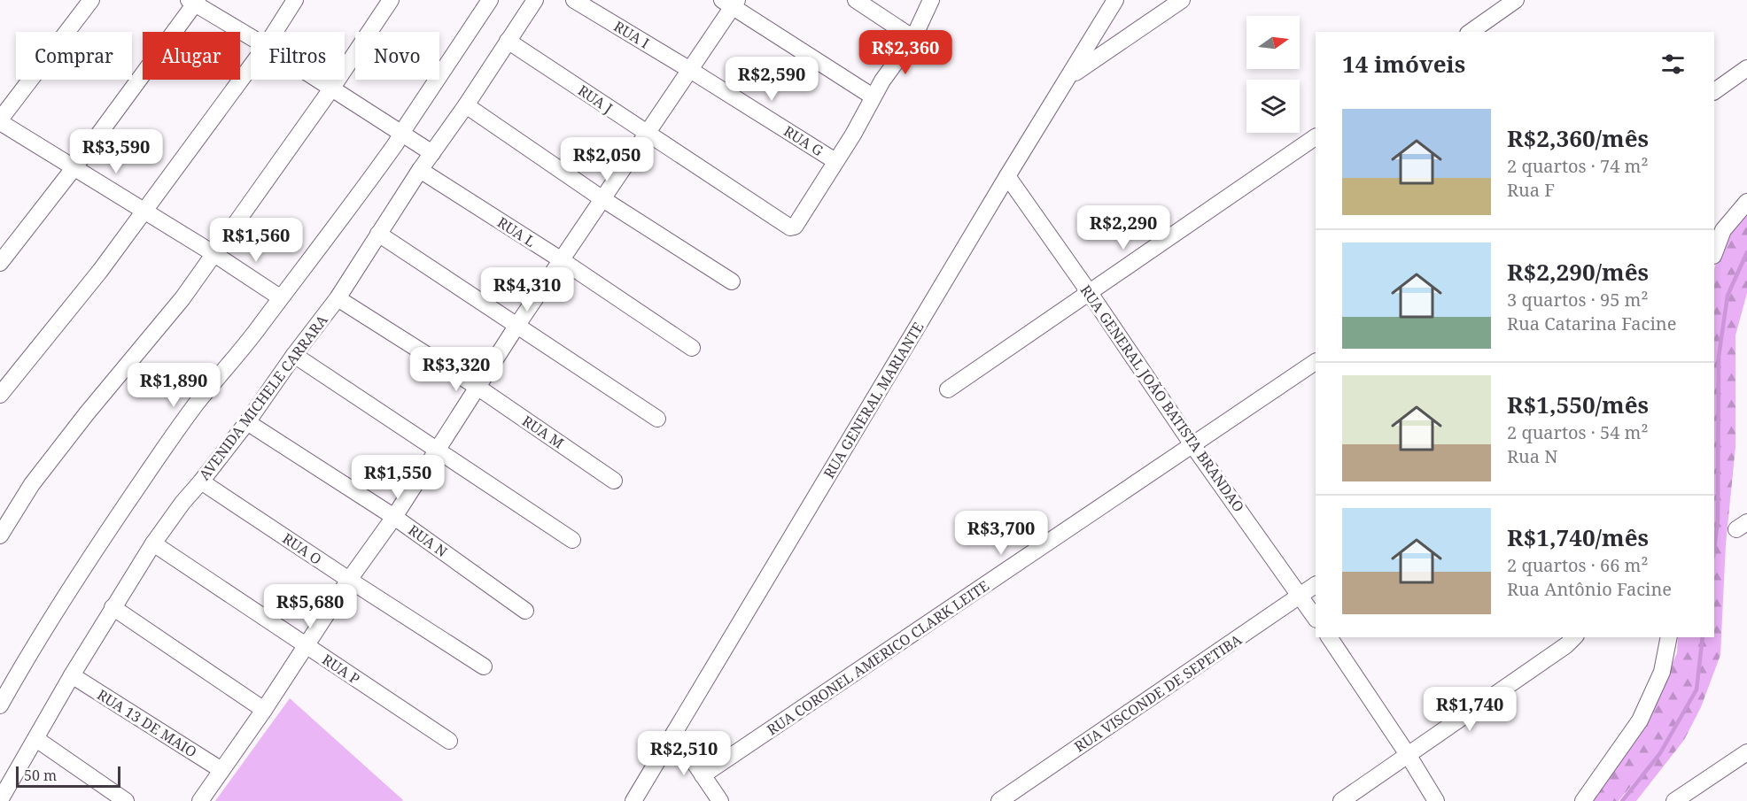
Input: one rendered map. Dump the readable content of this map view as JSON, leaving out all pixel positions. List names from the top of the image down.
{
  "streets": {
    "street": [
      "RUA I",
      "RUA J",
      "RUA G",
      "RUA L",
      "AVENIDA MICHELE CARRARA",
      "RUA GENERAL JOÃO BATISTA BRANDAO",
      "RUA GENERAL MARIANTE",
      "RUA M",
      "RUA N",
      "RUA O",
      "RUA CORONEL AMERICO CLARK LEITE",
      "RUA P",
      "RUA VISCONDE DE SEPETIBA",
      "RUA 13 DE MAIO"
    ]
  },
  "crossings": [
    ["RUA I", "RUA G"],
    ["RUA J", "RUA G"],
    ["RUA J", "AVENIDA MICHELE CARRARA"],
    ["RUA L", "AVENIDA MICHELE CARRARA"],
    ["AVENIDA MICHELE CARRARA", "RUA M"],
    ["AVENIDA MICHELE CARRARA", "RUA N"],
    ["AVENIDA MICHELE CARRARA", "RUA O"],
    ["AVENIDA MICHELE CARRARA", "RUA P"],
    ["AVENIDA MICHELE CARRARA", "RUA 13 DE MAIO"],
    ["RUA GENERAL JOÃO BATISTA BRANDAO", "RUA GENERAL MARIANTE"],
    ["RUA GENERAL JOÃO BATISTA BRANDAO", "RUA CORONEL AMERICO CLARK LEITE"],
    ["RUA GENERAL JOÃO BATISTA BRANDAO", "RUA VISCONDE DE SEPETIBA"]
  ],
  "scale_bar": "50 m",
  "north": "right",
  "page": {
    "price": [
      "R$2,360",
      "R$2,590",
      "R$3,590",
      "R$2,050",
      "R$2,290",
      "R$1,560",
      "R$4,310",
      "R$3,320",
      "R$1,890",
      "R$1,550",
      "R$3,700",
      "R$5,680",
      "R$1,740",
      "R$2,510"
    ],
    "chip": [
      "Comprar",
      "Alugar",
      "Filtros",
      "Novo"
    ],
    "heading": "14 imóveis",
    "list": [
      {
        "name": "R$2,360/mês",
        "note": "2 quartos · 74 m² · Rua F"
      },
      {
        "name": "R$2,290/mês",
        "note": "3 quartos · 95 m² · Rua Catarina Facine"
      },
      {
        "name": "R$1,550/mês",
        "note": "2 quartos · 54 m² · Rua N"
      },
      {
        "name": "R$1,740/mês",
        "note": "2 quartos · 66 m² · Rua Antônio Facine"
      }
    ],
    "scale": "50 m"
  }
}
